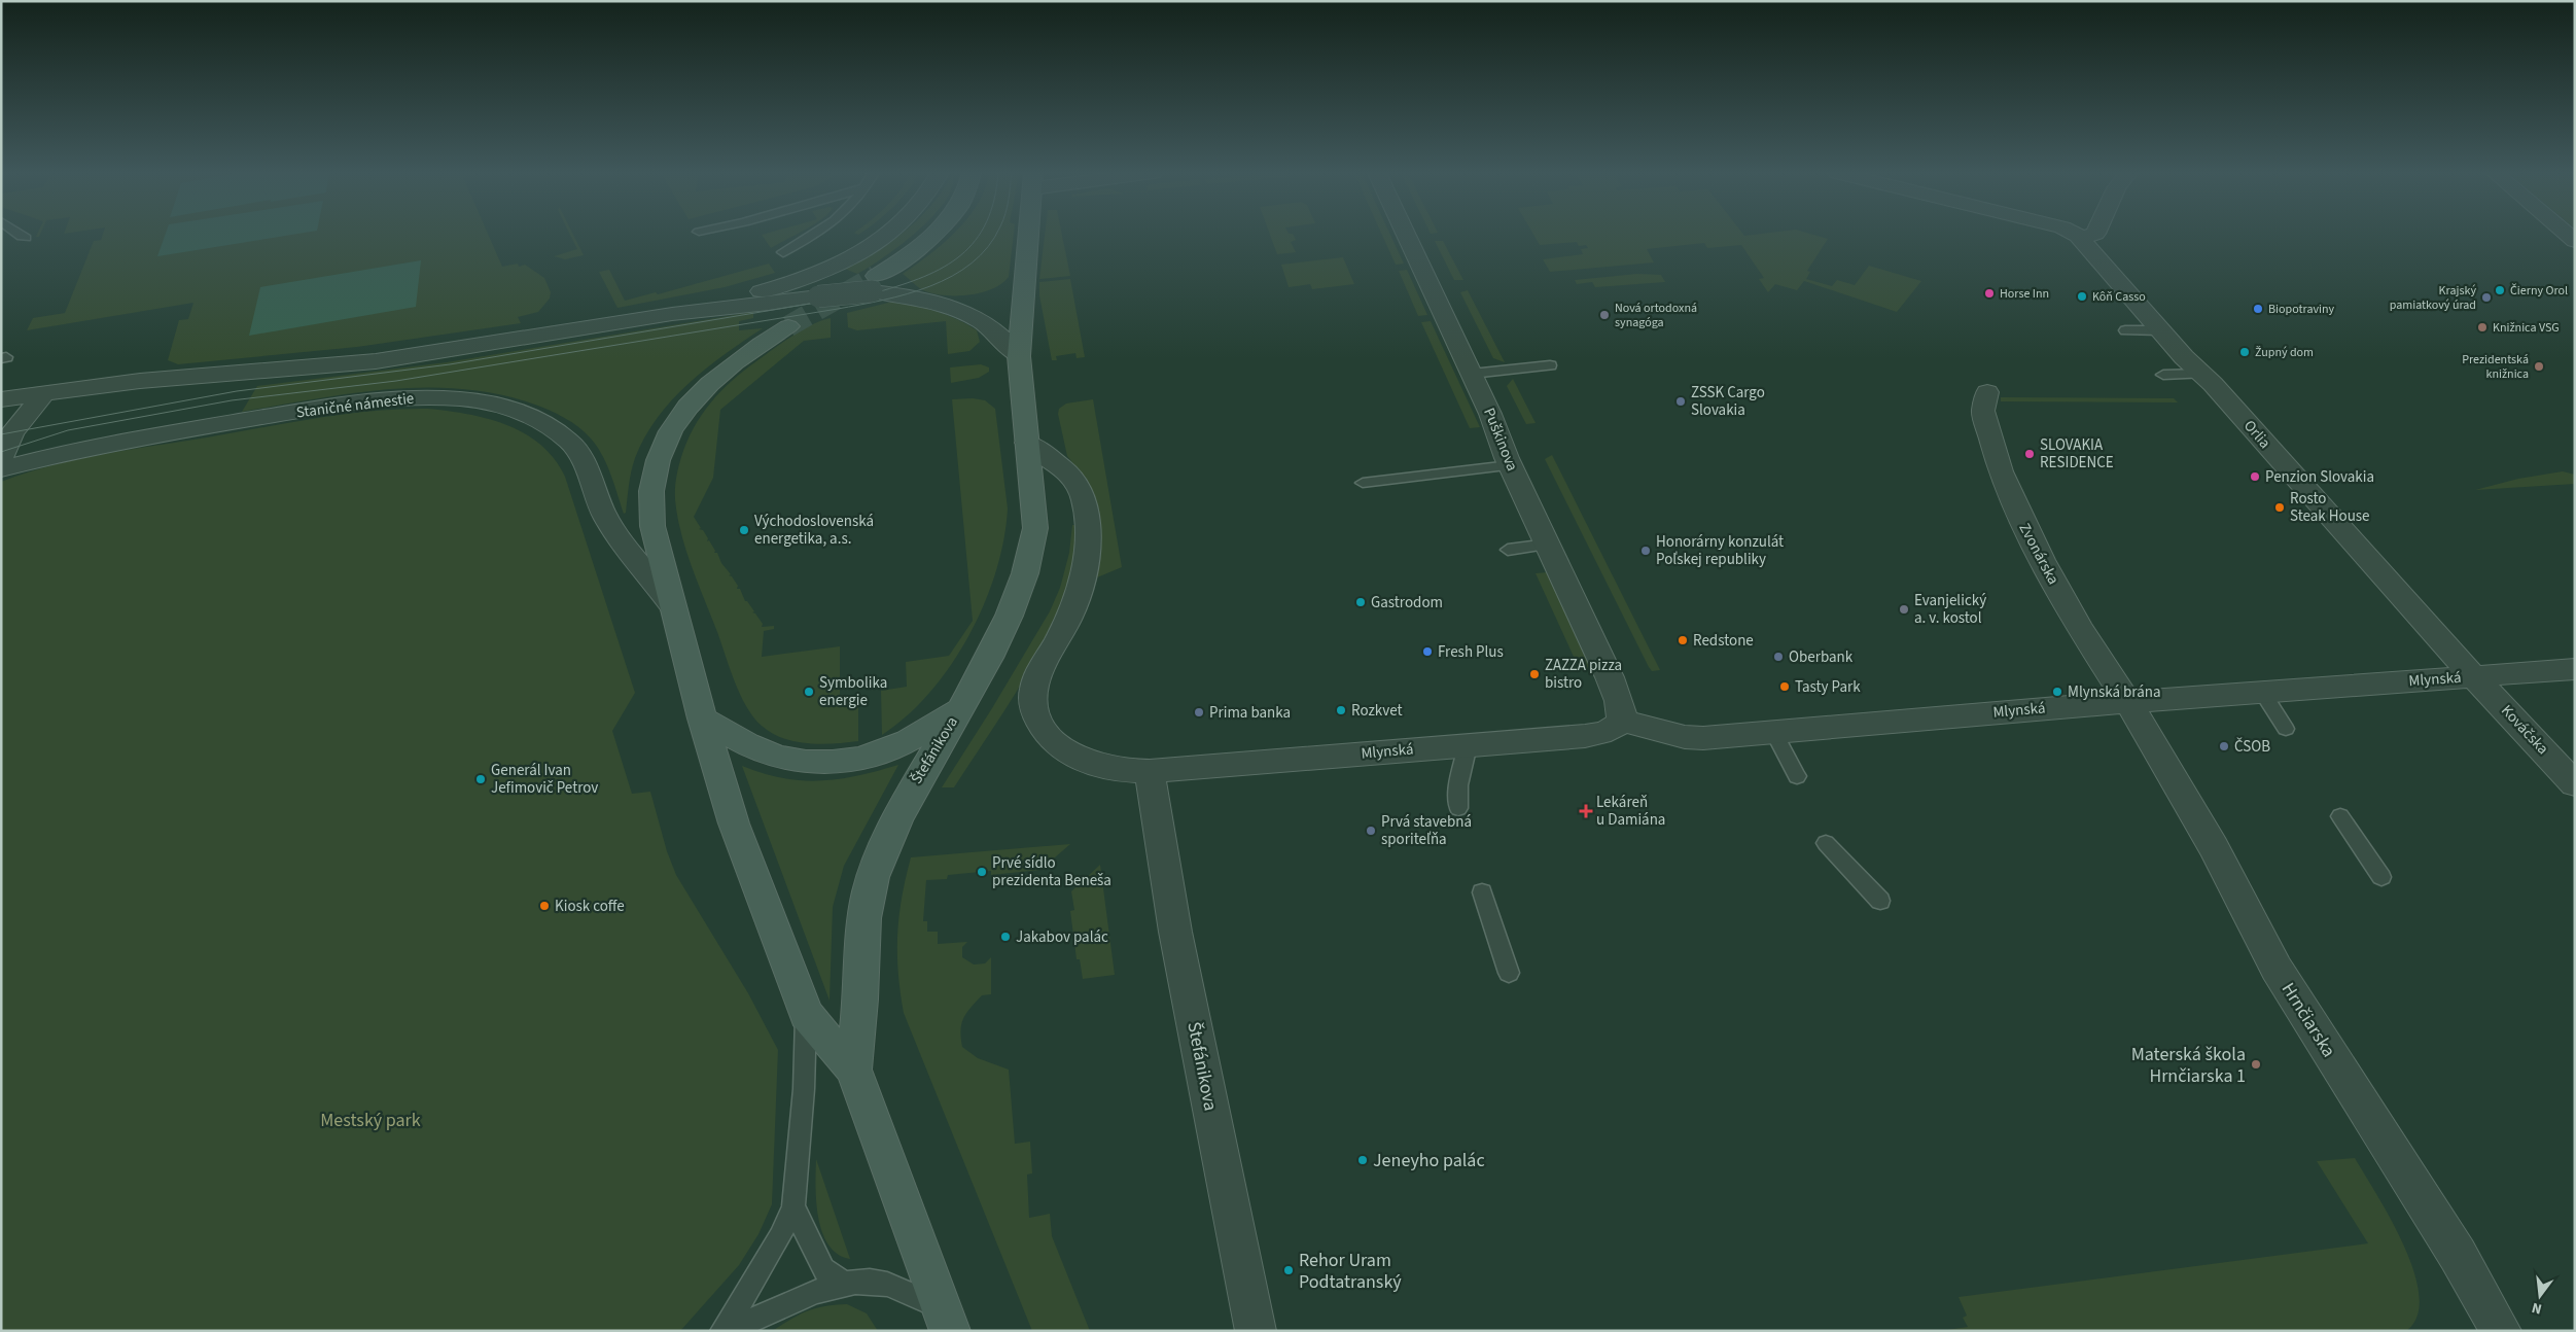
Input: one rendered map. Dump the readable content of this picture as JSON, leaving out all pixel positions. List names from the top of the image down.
{
  "streets": {
    "street": [
      "Staničné námestie",
      "Orlia",
      "Puškinova",
      "Zvonárska",
      "Mlynská",
      "Kováčska",
      "Štefánikova",
      "Hrnčiarska"
    ]
  },
  "crossings": [
    ["Staničné námestie", "Štefánikova"],
    ["Orlia", "Mlynská"],
    ["Orlia", "Kováčska"],
    ["Puškinova", "Mlynská"],
    ["Zvonárska", "Mlynská"],
    ["Zvonárska", "Hrnčiarska"],
    ["Mlynská", "Kováčska"],
    ["Mlynská", "Štefánikova"],
    ["Mlynská", "Hrnčiarska"]
  ],
  "parks": ["Mestský park"],
  "places": {
    "other": [
      "Čierny Orol",
      "Horse Inn",
      "Kôň Casso",
      "Krajský pamiatkový úrad",
      "Biopotraviny",
      "Nová ortodoxná synagóga",
      "Knižnica VSG",
      "Župný dom",
      "Prezidentská knižnica",
      "ZSSK Cargo Slovakia",
      "SLOVAKIA RESIDENCE",
      "Penzion Slovakia",
      "Rosto Steak House",
      "Východoslovenská energetika, a.s.",
      "Honorárny konzulát Poľskej republiky",
      "Gastrodom",
      "Evanjelický a. v. kostol",
      "Redstone",
      "Fresh Plus",
      "Oberbank",
      "ZAZZA pizza bistro",
      "Tasty Park",
      "Symbolika energie",
      "Mlynská brána",
      "Rozkvet",
      "Prima banka",
      "ČSOB",
      "Generál Ivan Jefimovič Petrov",
      "Prvá stavebná sporiteľňa",
      "Prvé sídlo prezidenta Beneša",
      "Kiosk coffe",
      "Jakabov palác",
      "Materská škola Hrnčiarska 1",
      "Jeneyho palác",
      "Rehor Uram Podtatranský"
    ],
    "health": ["Lekáreň u Damiána"]
  },
  "north": "bottom"
}
